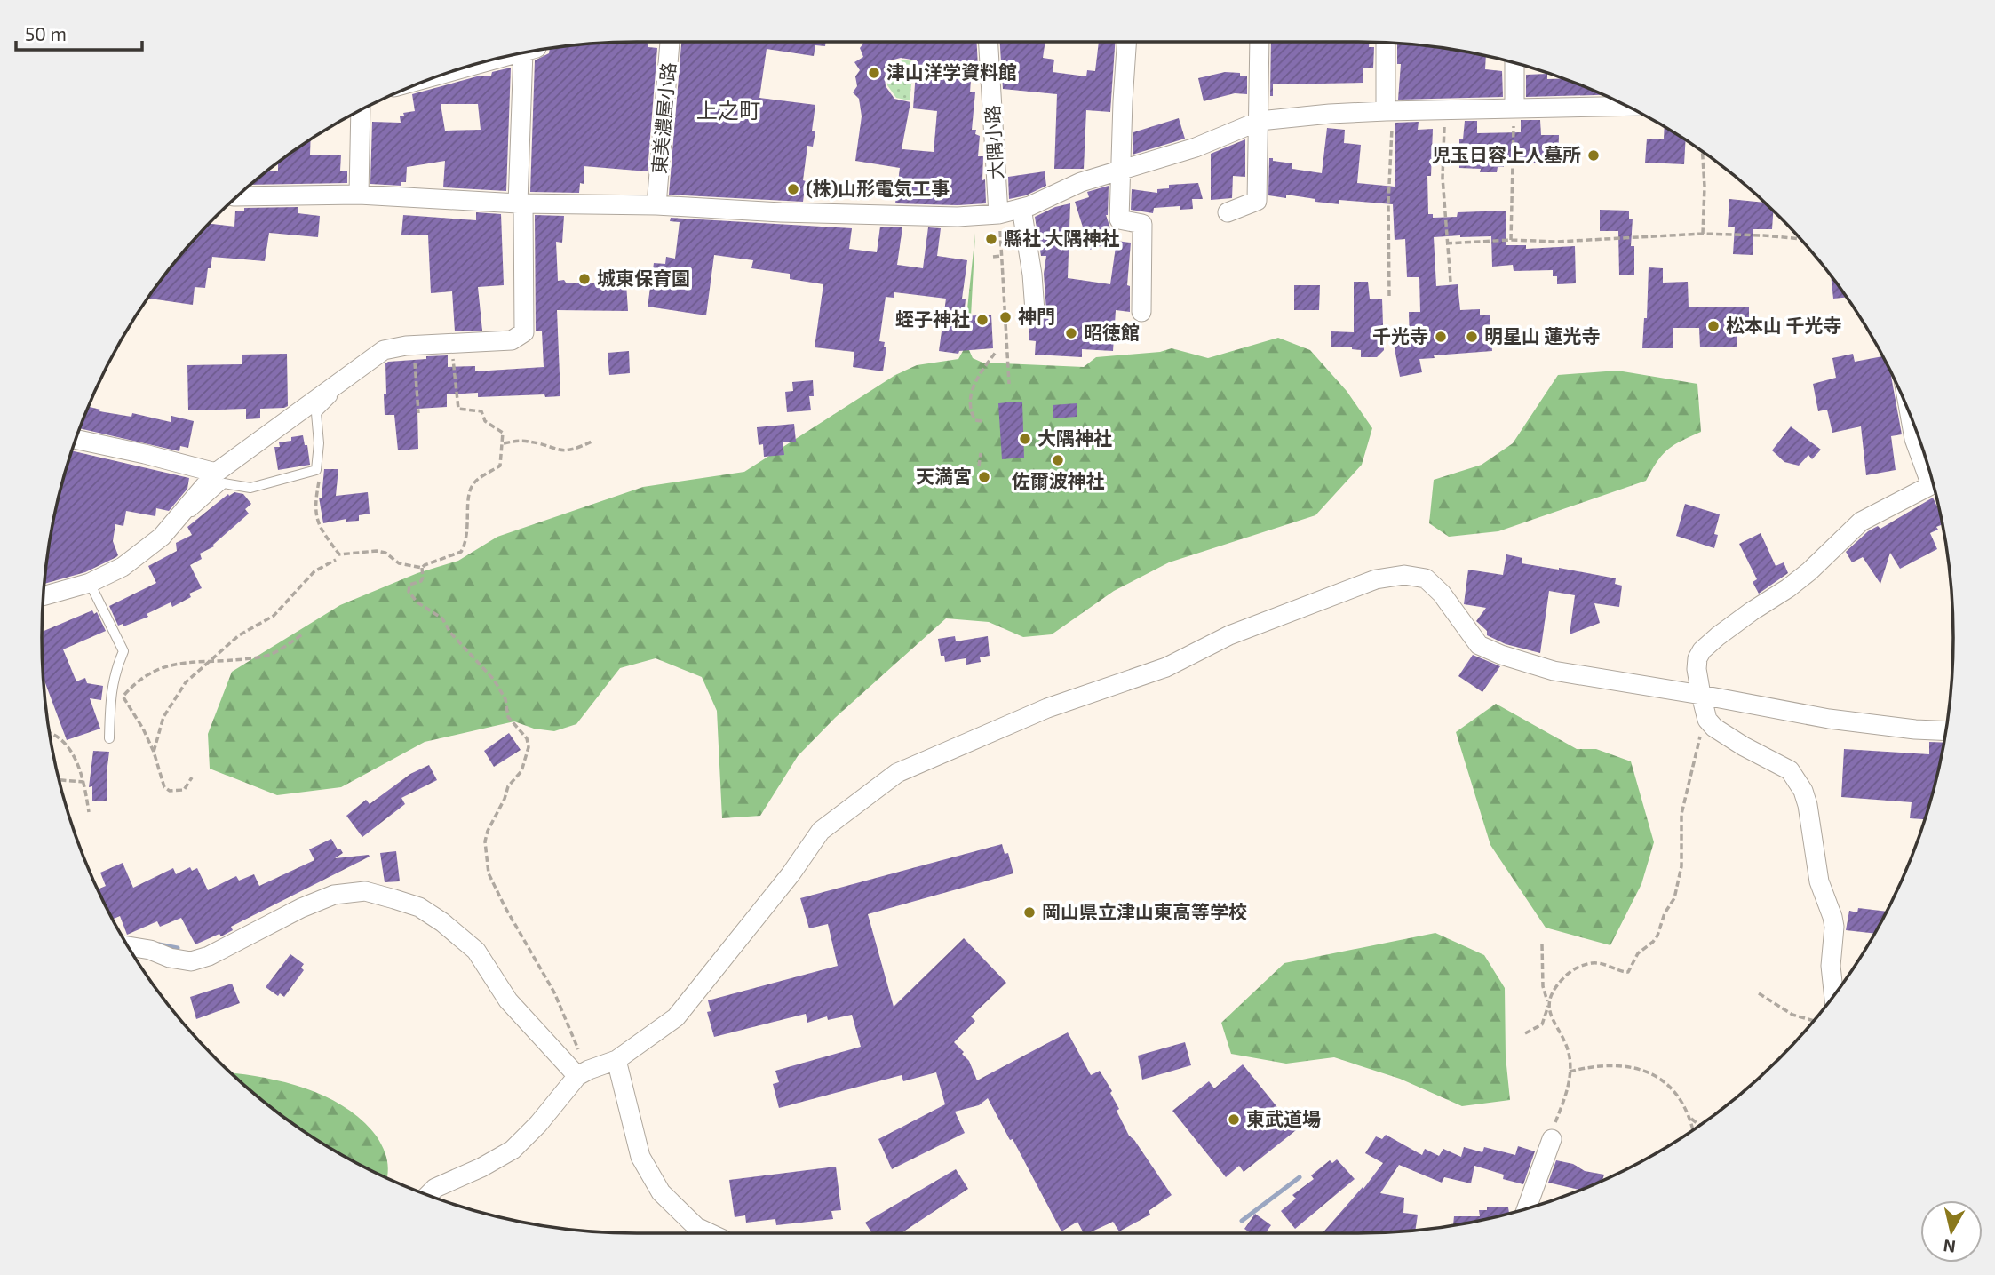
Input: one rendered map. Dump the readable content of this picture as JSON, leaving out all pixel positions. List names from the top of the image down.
{
  "streets": {
    "street": ["東美濃屋小路", "大隅小路"]
  },
  "districts": ["上之町"],
  "places": [
    "津山洋学資料館",
    "児玉日容上人墓所",
    "(株)山形電気工事",
    "縣社 大隅神社",
    "城東保育園",
    "神門",
    "蛭子神社",
    "松本山 千光寺",
    "昭徳館",
    "千光寺",
    "明星山 蓮光寺",
    "大隅神社",
    "佐爾波神社",
    "天満宮",
    "岡山県立津山東高等学校",
    "東武道場"
  ],
  "scale_bar": "50 m",
  "north": "bottom"
}
